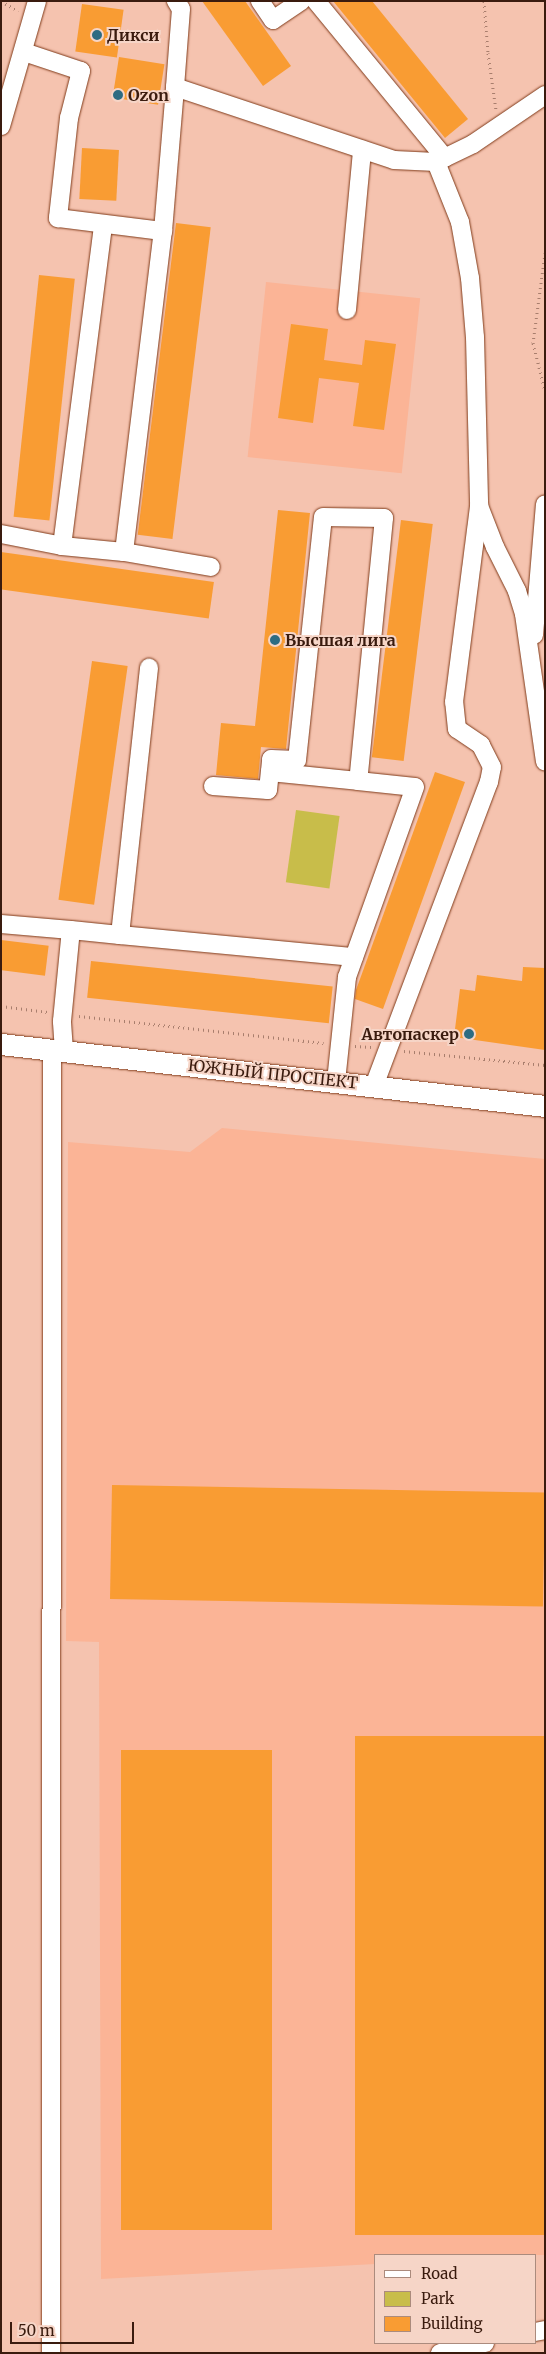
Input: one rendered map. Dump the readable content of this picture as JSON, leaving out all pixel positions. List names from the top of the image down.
{
  "streets": {
    "main road": ["ЮЖНЫЙ ПРОСПЕКТ"]
  },
  "places": [
    "Дикси",
    "Ozon",
    "Высшая лига",
    "Автопаскер"
  ],
  "legend": ["Road", "Park", "Building"],
  "scale_bar": "50 m"
}
